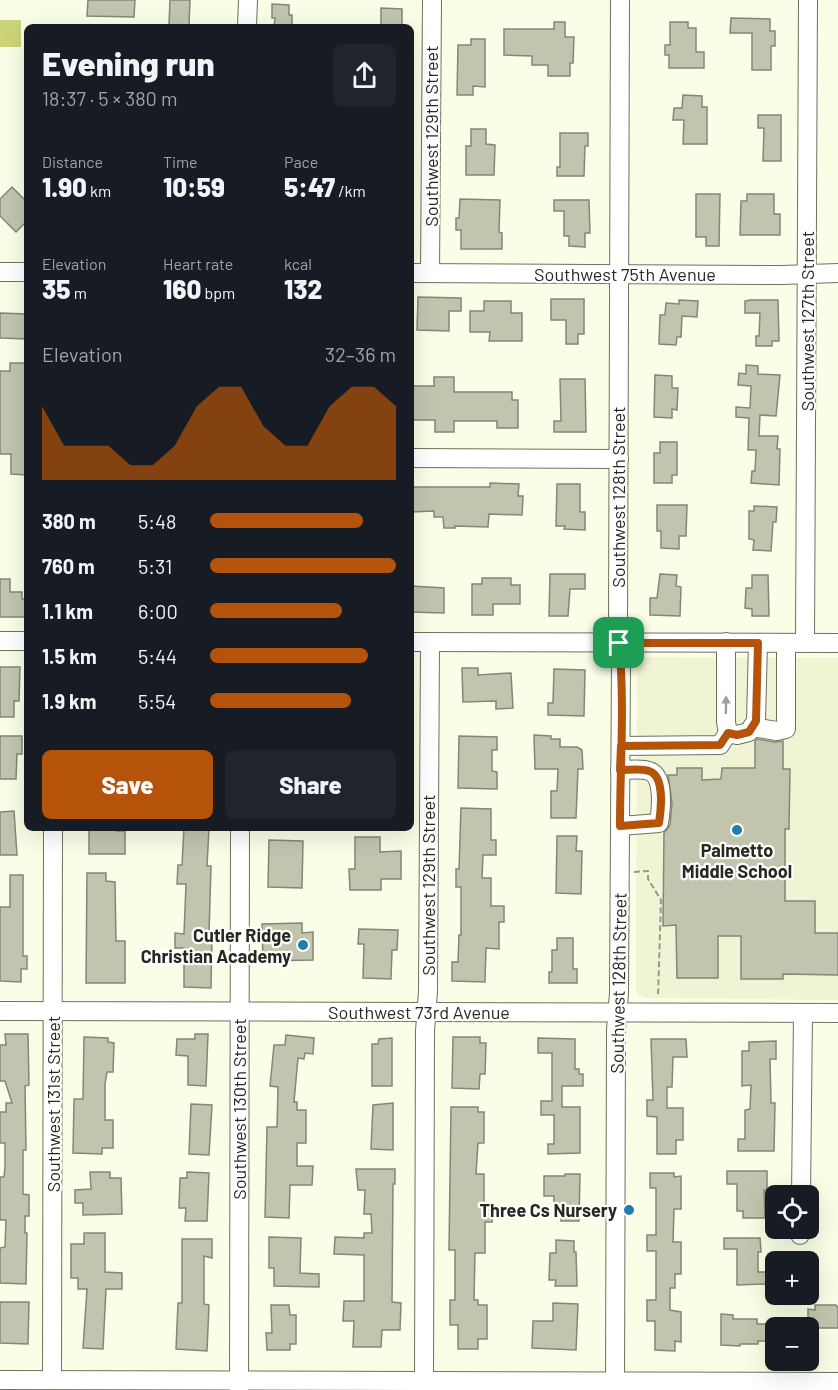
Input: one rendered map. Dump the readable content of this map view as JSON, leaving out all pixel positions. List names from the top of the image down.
{
  "streets": {
    "street": [
      "Southwest 129th Street",
      "Southwest 75th Avenue",
      "Southwest 127th Street",
      "Southwest 128th Street",
      "Southwest 73rd Avenue",
      "Southwest 131st Street",
      "Southwest 130th Street"
    ]
  },
  "crossings": [
    ["Southwest 129th Street", "Southwest 75th Avenue"],
    ["Southwest 129th Street", "Southwest 73rd Avenue"],
    ["Southwest 75th Avenue", "Southwest 127th Street"],
    ["Southwest 75th Avenue", "Southwest 128th Street"],
    ["Southwest 128th Street", "Southwest 73rd Avenue"],
    ["Southwest 73rd Avenue", "Southwest 131st Street"],
    ["Southwest 73rd Avenue", "Southwest 130th Street"]
  ],
  "places": ["Palmetto Middle School", "Cutler Ridge Christian Academy", "Three Cs Nursery"],
  "page": {
    "heading": ["Evening run", "18:37 · 5 × 380 m"],
    "stats": [
      ["Distance", "1.90 km"],
      ["Time", "10:59"],
      ["Pace", "5:47 /km"],
      ["Elevation", "35 m"],
      ["Heart rate", "160 bpm"],
      ["kcal", "132"]
    ],
    "chart": ["Elevation", "32–36 m"],
    "list": [
      {
        "name": "380 m",
        "note": "5:48"
      },
      {
        "name": "760 m",
        "note": "5:31"
      },
      {
        "name": "1.1 km",
        "note": "6:00"
      },
      {
        "name": "1.5 km",
        "note": "5:44"
      },
      {
        "name": "1.9 km",
        "note": "5:54"
      }
    ],
    "buttons": ["Save", "Share"],
    "map_buttons": ["+", "−"]
  }
}
